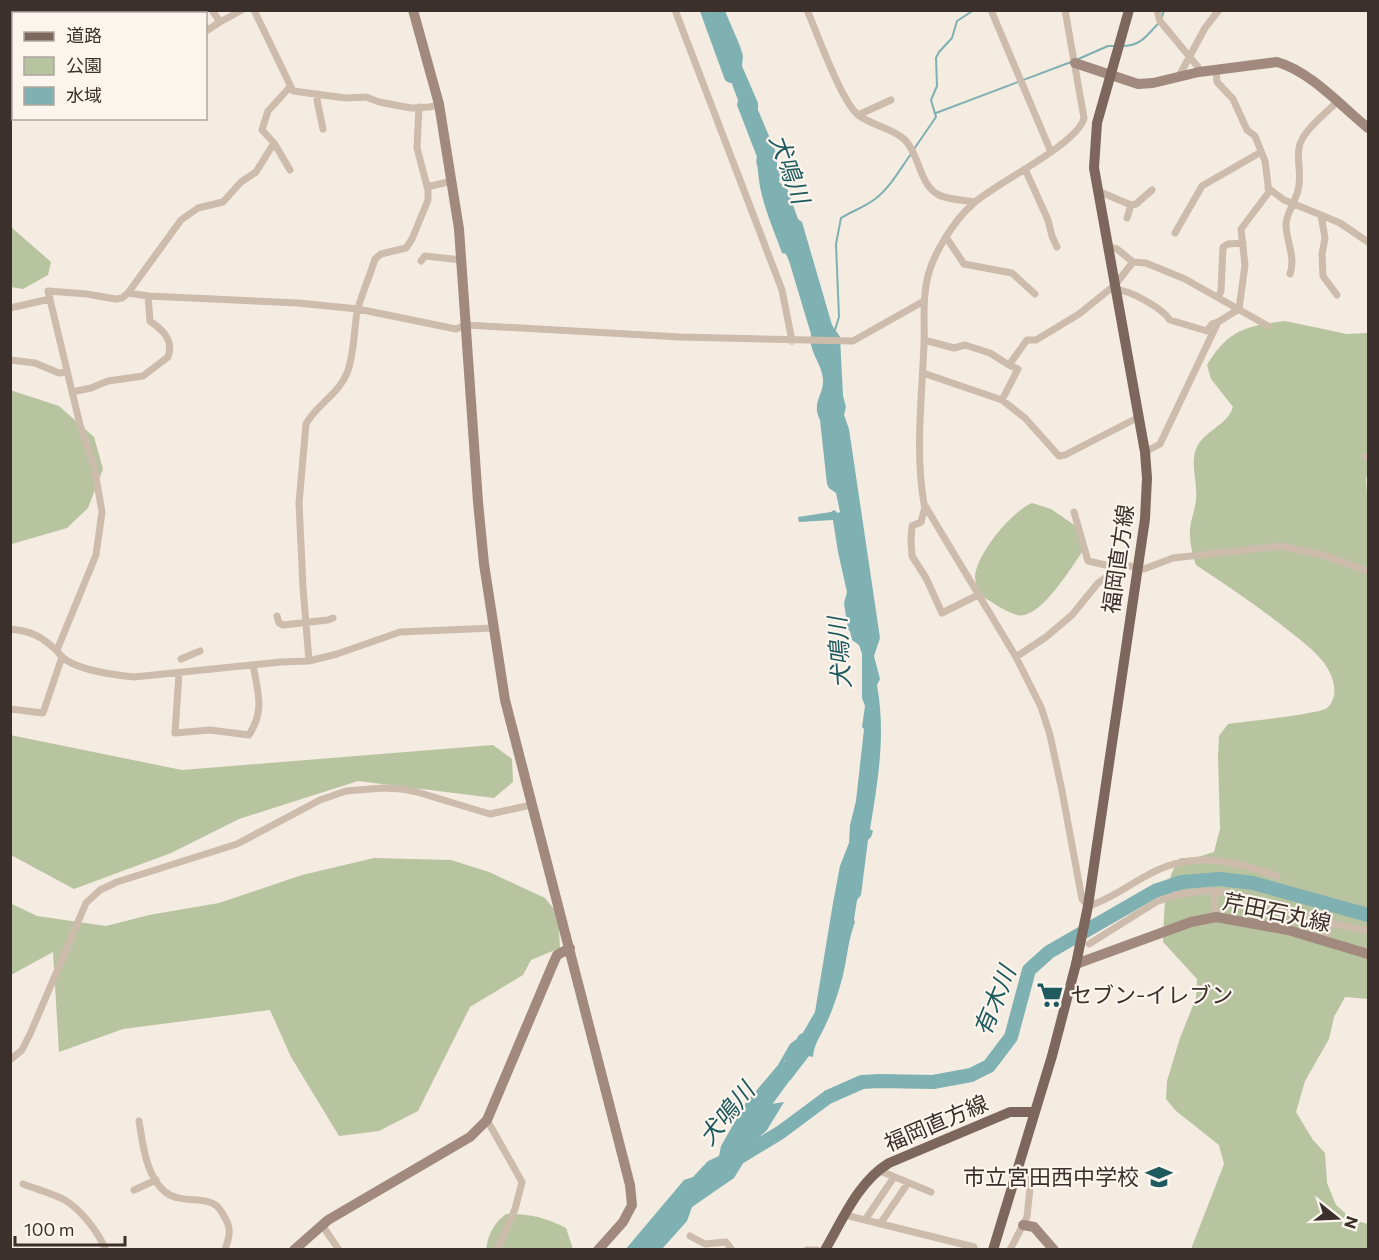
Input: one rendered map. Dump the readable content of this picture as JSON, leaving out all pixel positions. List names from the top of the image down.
{
  "streets": {
    "main road": ["福岡直方線"],
    "street": ["芹田石丸線"]
  },
  "crossings": [
    ["福岡直方線", "芹田石丸線"]
  ],
  "water": ["犬鳴川", "有木川"],
  "places": {
    "supermarket": ["セブン-イレブン"],
    "school or university": ["市立宮田西中学校"]
  },
  "legend": ["道路", "公園", "水域"],
  "scale_bar": "100 m",
  "north": "right"
}
